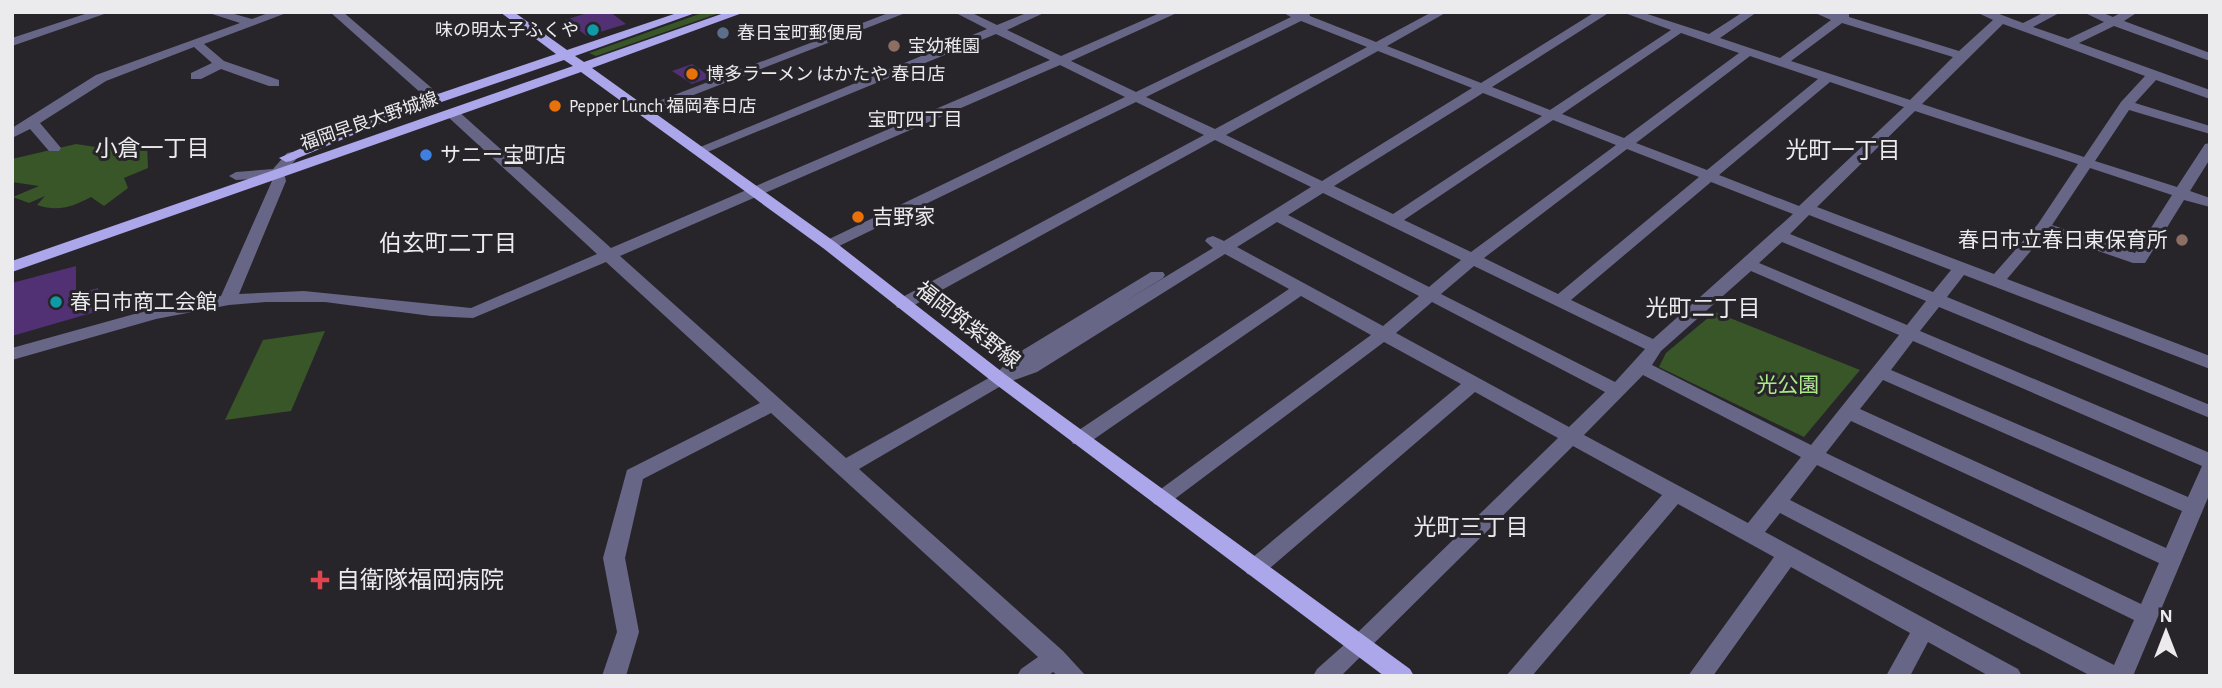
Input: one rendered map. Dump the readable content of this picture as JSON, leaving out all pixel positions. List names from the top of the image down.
{
  "streets": {
    "main road": ["福岡早良大野城線", "福岡筑紫野線"]
  },
  "crossings": [
    ["福岡早良大野城線", "福岡筑紫野線"]
  ],
  "districts": [
    "宝町四丁目",
    "小倉一丁目",
    "光町一丁目",
    "伯玄町二丁目",
    "光町二丁目",
    "光町三丁目"
  ],
  "parks": ["光公園"],
  "places": {
    "other": [
      "味の明太子ふくや",
      "春日宝町郵便局",
      "宝幼稚園",
      "博多ラーメン はかたや 春日店",
      "Pepper Lunch 福岡春日店",
      "サニー宝町店",
      "吉野家",
      "春日市立春日東保育所",
      "春日市商工会館"
    ],
    "health": ["自衛隊福岡病院"]
  },
  "north": "top"
}
